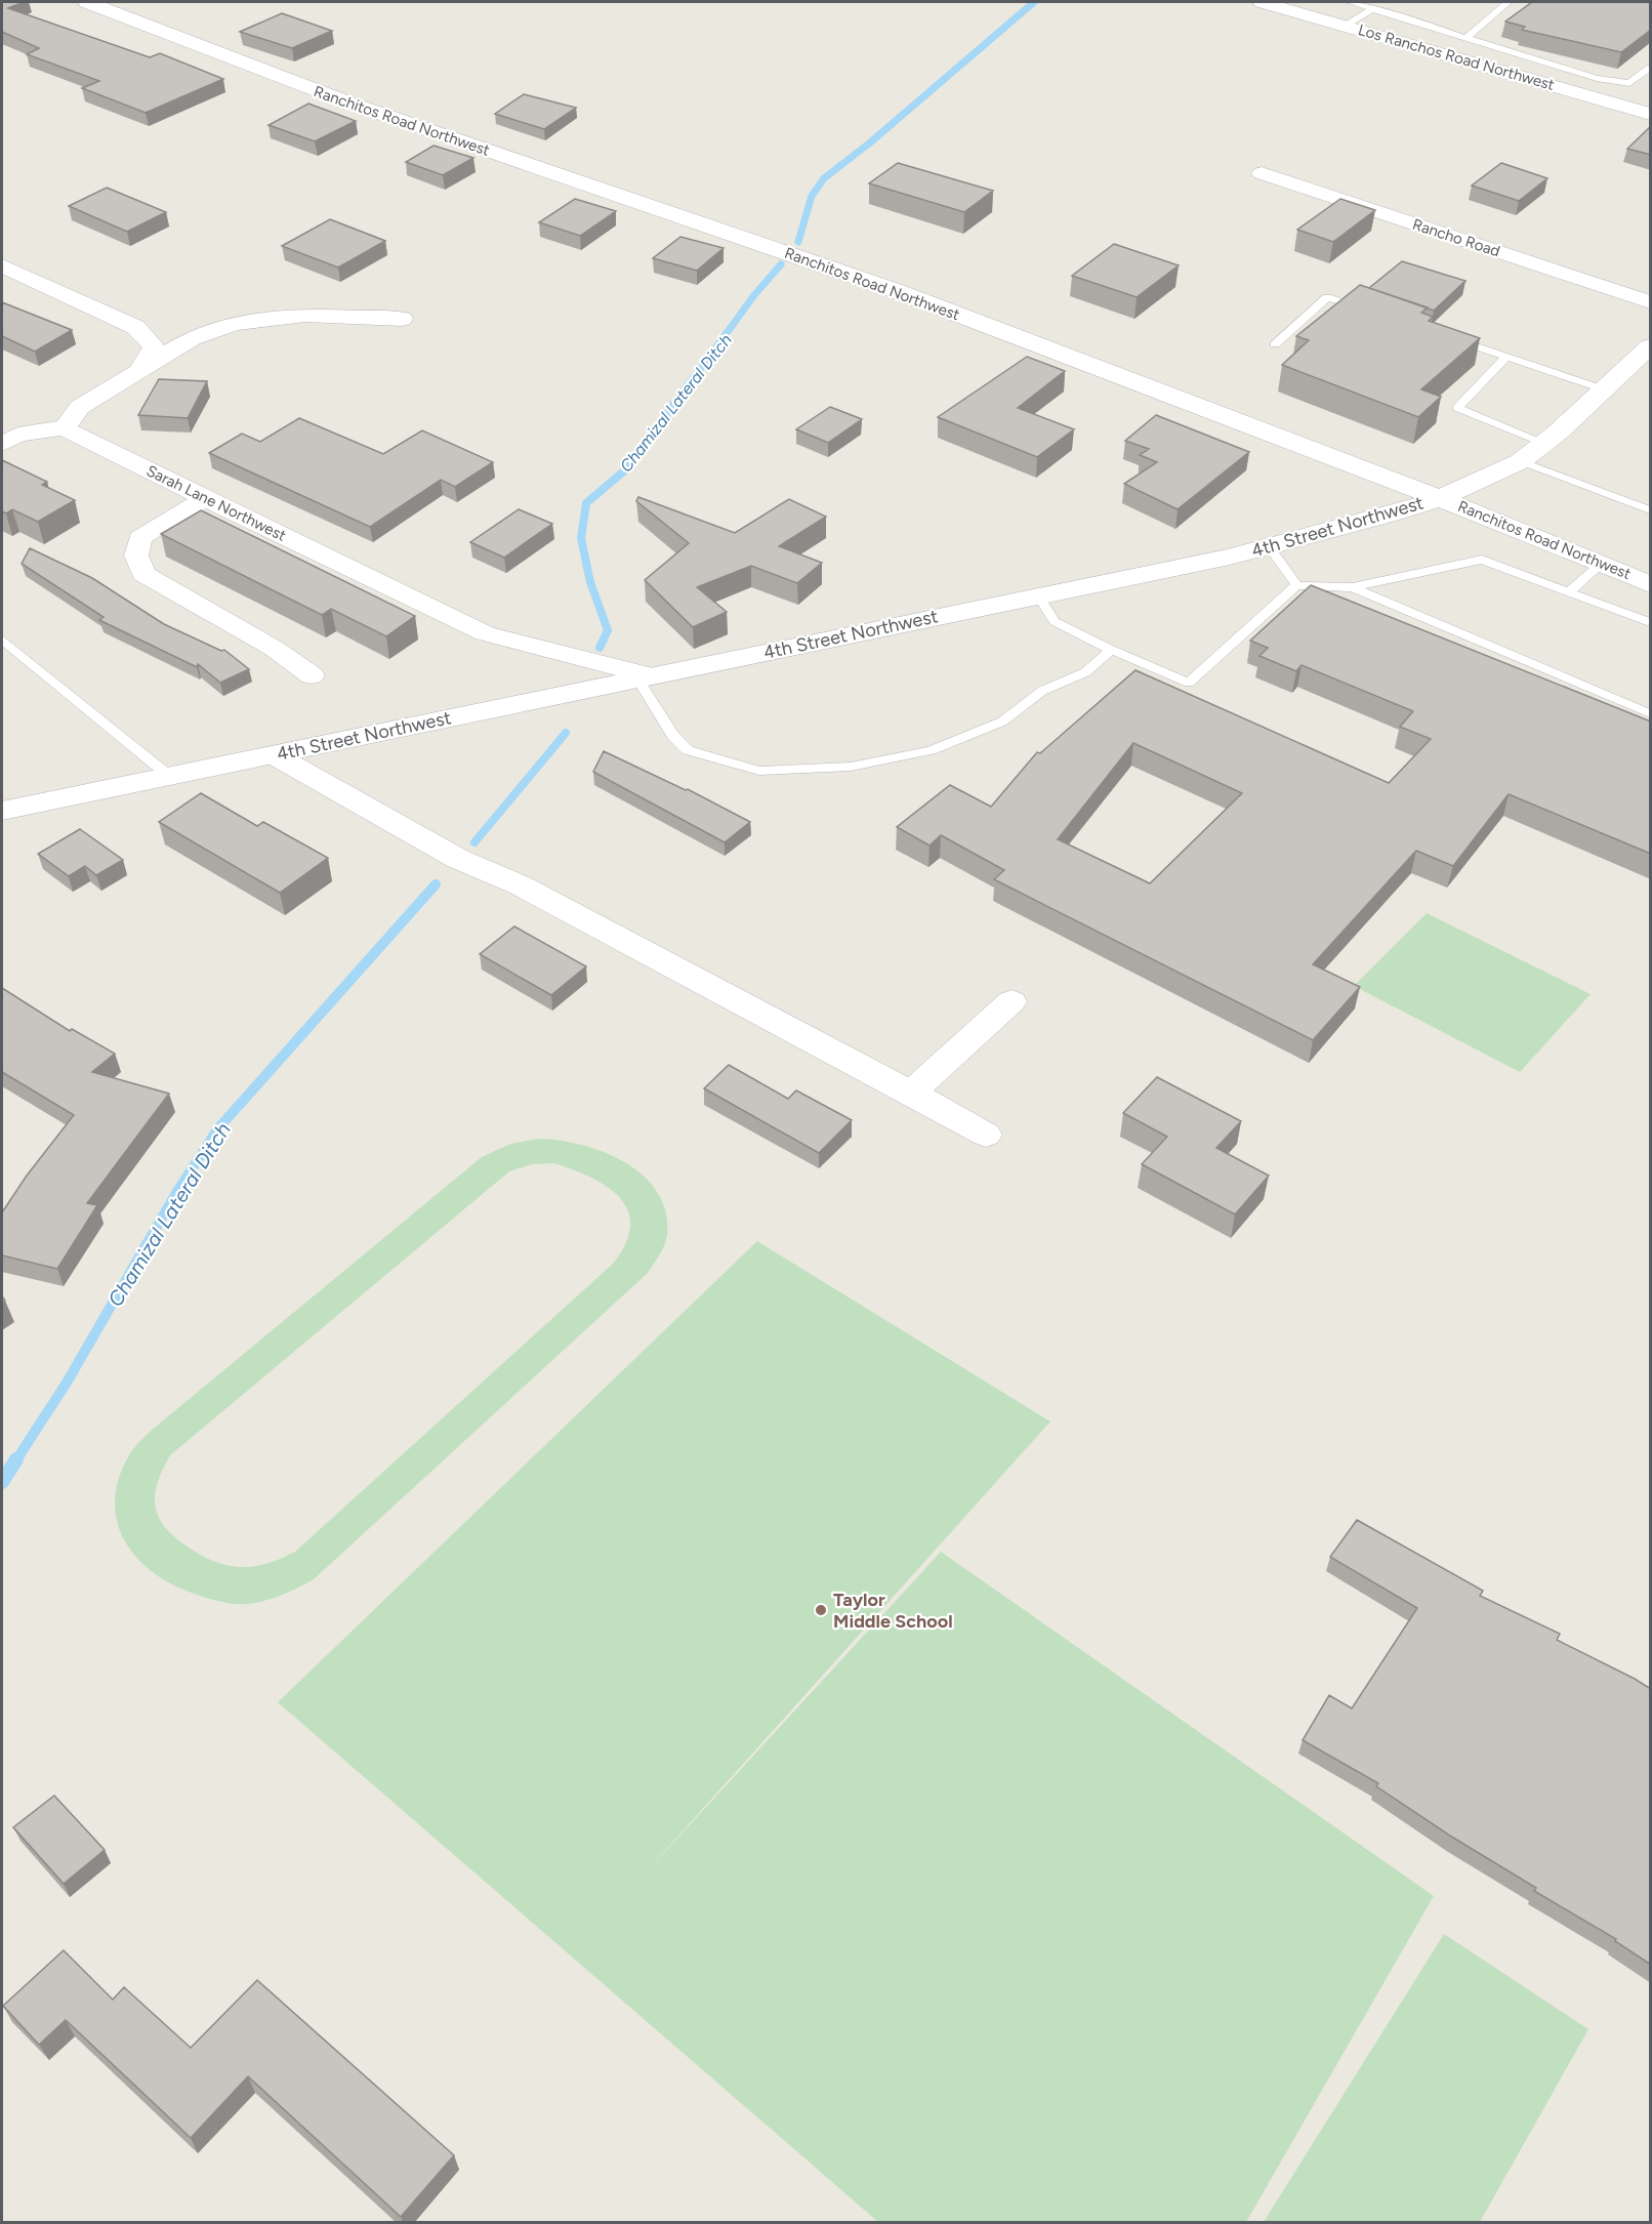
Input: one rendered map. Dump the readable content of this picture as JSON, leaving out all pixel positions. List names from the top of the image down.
{
  "streets": {
    "street": [
      "Los Ranchos Road Northwest",
      "Ranchitos Road Northwest",
      "Rancho Road",
      "Sarah Lane Northwest",
      "4th Street Northwest"
    ]
  },
  "crossings": [
    ["Ranchitos Road Northwest", "4th Street Northwest"],
    ["Sarah Lane Northwest", "4th Street Northwest"]
  ],
  "water": ["Chamizal Lateral Ditch"],
  "places": ["Taylor Middle School"]
}
